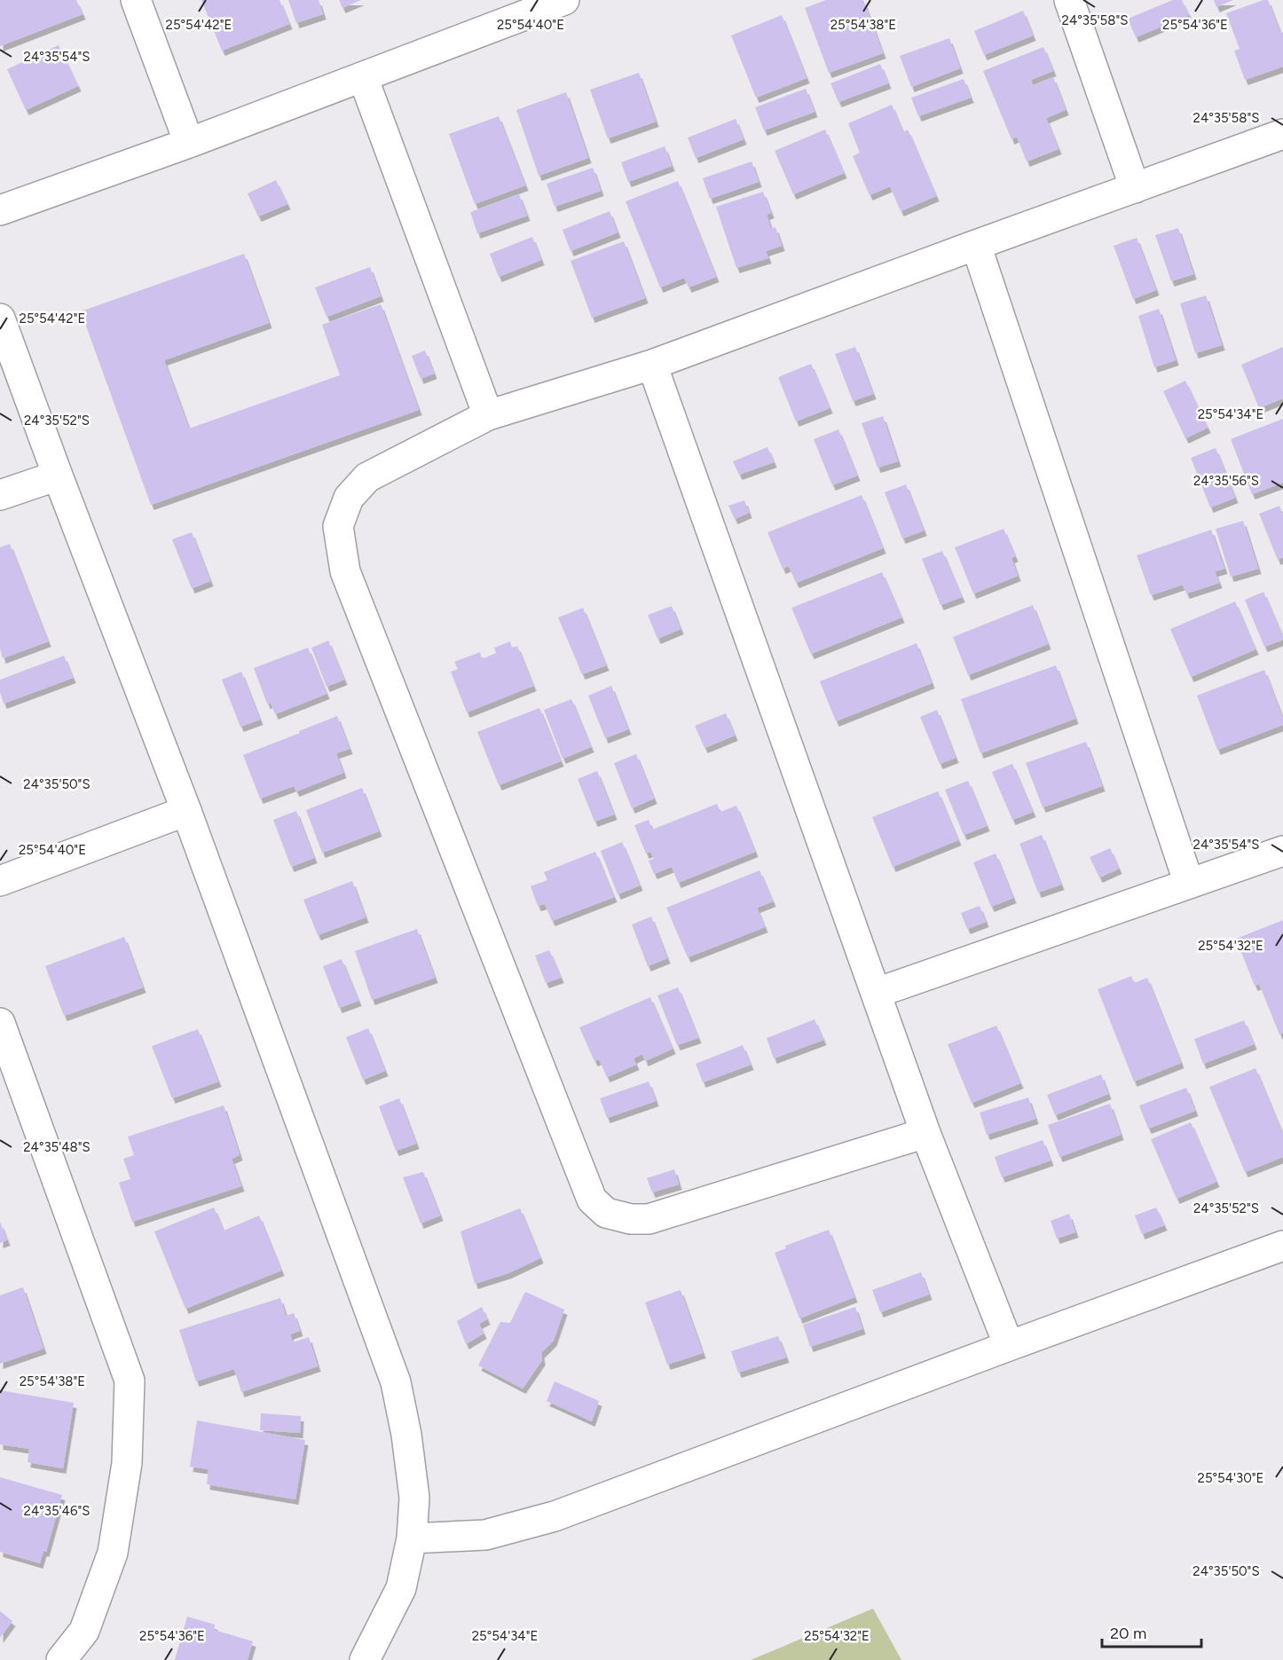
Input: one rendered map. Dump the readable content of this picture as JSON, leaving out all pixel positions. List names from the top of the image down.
{
  "scale_bar": "20 m",
  "coordinates": [
    "24°35'58\"S",
    "25°54'42\"E",
    "25°54'40\"E",
    "25°54'38\"E",
    "25°54'36\"E",
    "24°35'54\"S",
    "25°54'34\"E",
    "24°35'52\"S",
    "24°35'56\"S",
    "24°35'50\"S",
    "25°54'32\"E",
    "24°35'48\"S",
    "25°54'30\"E",
    "24°35'46\"S"
  ]
}
